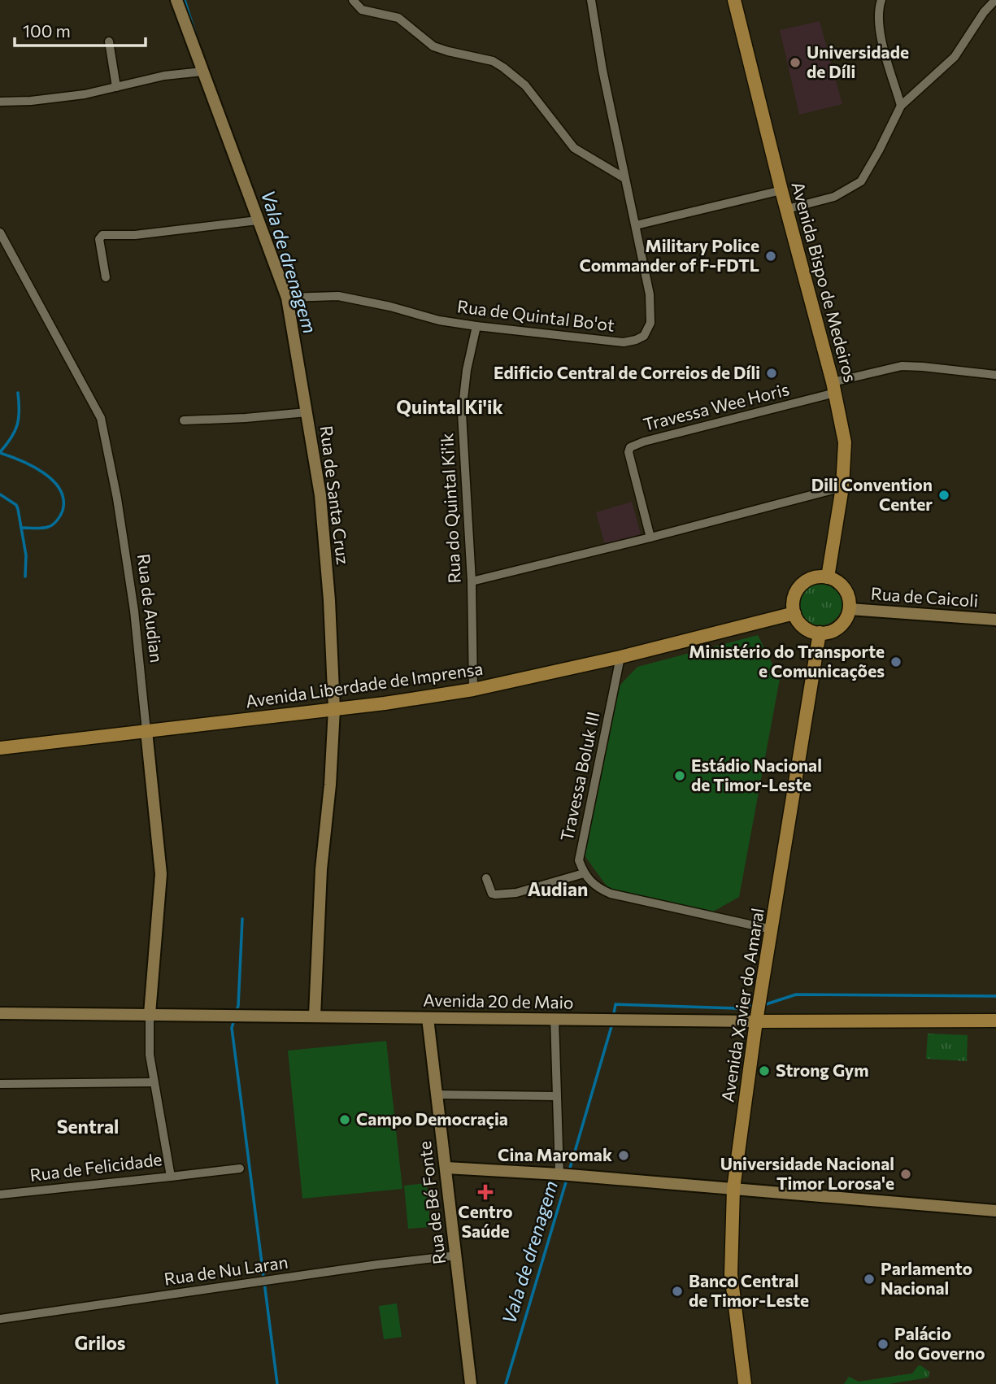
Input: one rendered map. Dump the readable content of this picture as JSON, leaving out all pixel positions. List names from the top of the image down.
{
  "streets": {
    "main road": [
      "Avenida Bispo de Medeiros",
      "Avenida Liberdade de Imprensa",
      "Avenida 20 de Maio",
      "Avenida Xavier do Amaral"
    ],
    "street": [
      "Rua de Quintal Bo'ot",
      "Travessa Wee Horis",
      "Rua de Santa Cruz",
      "Rua do Quintal Ki'ik",
      "Rua de Caicoli",
      "Rua de Audian",
      "Travessa Boluk III",
      "Rua de Felicidade",
      "Rua de Bé Fonte",
      "Rua de Nu Laran"
    ]
  },
  "crossings": [
    ["Avenida Bispo de Medeiros", "Travessa Wee Horis"],
    ["Avenida Bispo de Medeiros", "Rua de Caicoli"],
    ["Avenida Bispo de Medeiros", "Avenida Liberdade de Imprensa"],
    ["Avenida Bispo de Medeiros", "Avenida Xavier do Amaral"],
    ["Rua de Quintal Bo'ot", "Rua de Santa Cruz"],
    ["Rua de Quintal Bo'ot", "Rua do Quintal Ki'ik"],
    ["Rua de Santa Cruz", "Avenida Liberdade de Imprensa"],
    ["Rua de Santa Cruz", "Avenida 20 de Maio"],
    ["Rua do Quintal Ki'ik", "Avenida Liberdade de Imprensa"],
    ["Rua de Caicoli", "Avenida Liberdade de Imprensa"],
    ["Rua de Caicoli", "Avenida Xavier do Amaral"],
    ["Rua de Audian", "Avenida Liberdade de Imprensa"],
    ["Rua de Audian", "Avenida 20 de Maio"],
    ["Rua de Audian", "Rua de Felicidade"],
    ["Avenida Liberdade de Imprensa", "Travessa Boluk III"],
    ["Avenida Liberdade de Imprensa", "Avenida Xavier do Amaral"],
    ["Avenida 20 de Maio", "Avenida Xavier do Amaral"],
    ["Avenida 20 de Maio", "Rua de Felicidade"],
    ["Avenida 20 de Maio", "Rua de Bé Fonte"],
    ["Rua de Bé Fonte", "Rua de Nu Laran"]
  ],
  "districts": [
    "Quintal Ki'ik",
    "Audian",
    "Sentral",
    "Grilos"
  ],
  "water": ["Vala de drenagem"],
  "places": {
    "other": [
      "Universidade de Díli",
      "Military Police Commander of F-FDTL",
      "Edificio Central de Correios de Díli",
      "Dili Convention Center",
      "Ministério do Transporte e Comunicações",
      "Estádio Nacional de Timor-Leste",
      "Strong Gym",
      "Campo Democraçia",
      "Cina Maromak",
      "Universidade Nacional Timor Lorosa'e",
      "Parlamento Nacional",
      "Banco Central de Timor-Leste",
      "Palácio do Governo"
    ],
    "health": ["Centro Saúde"]
  },
  "scale_bar": "100 m"
}
